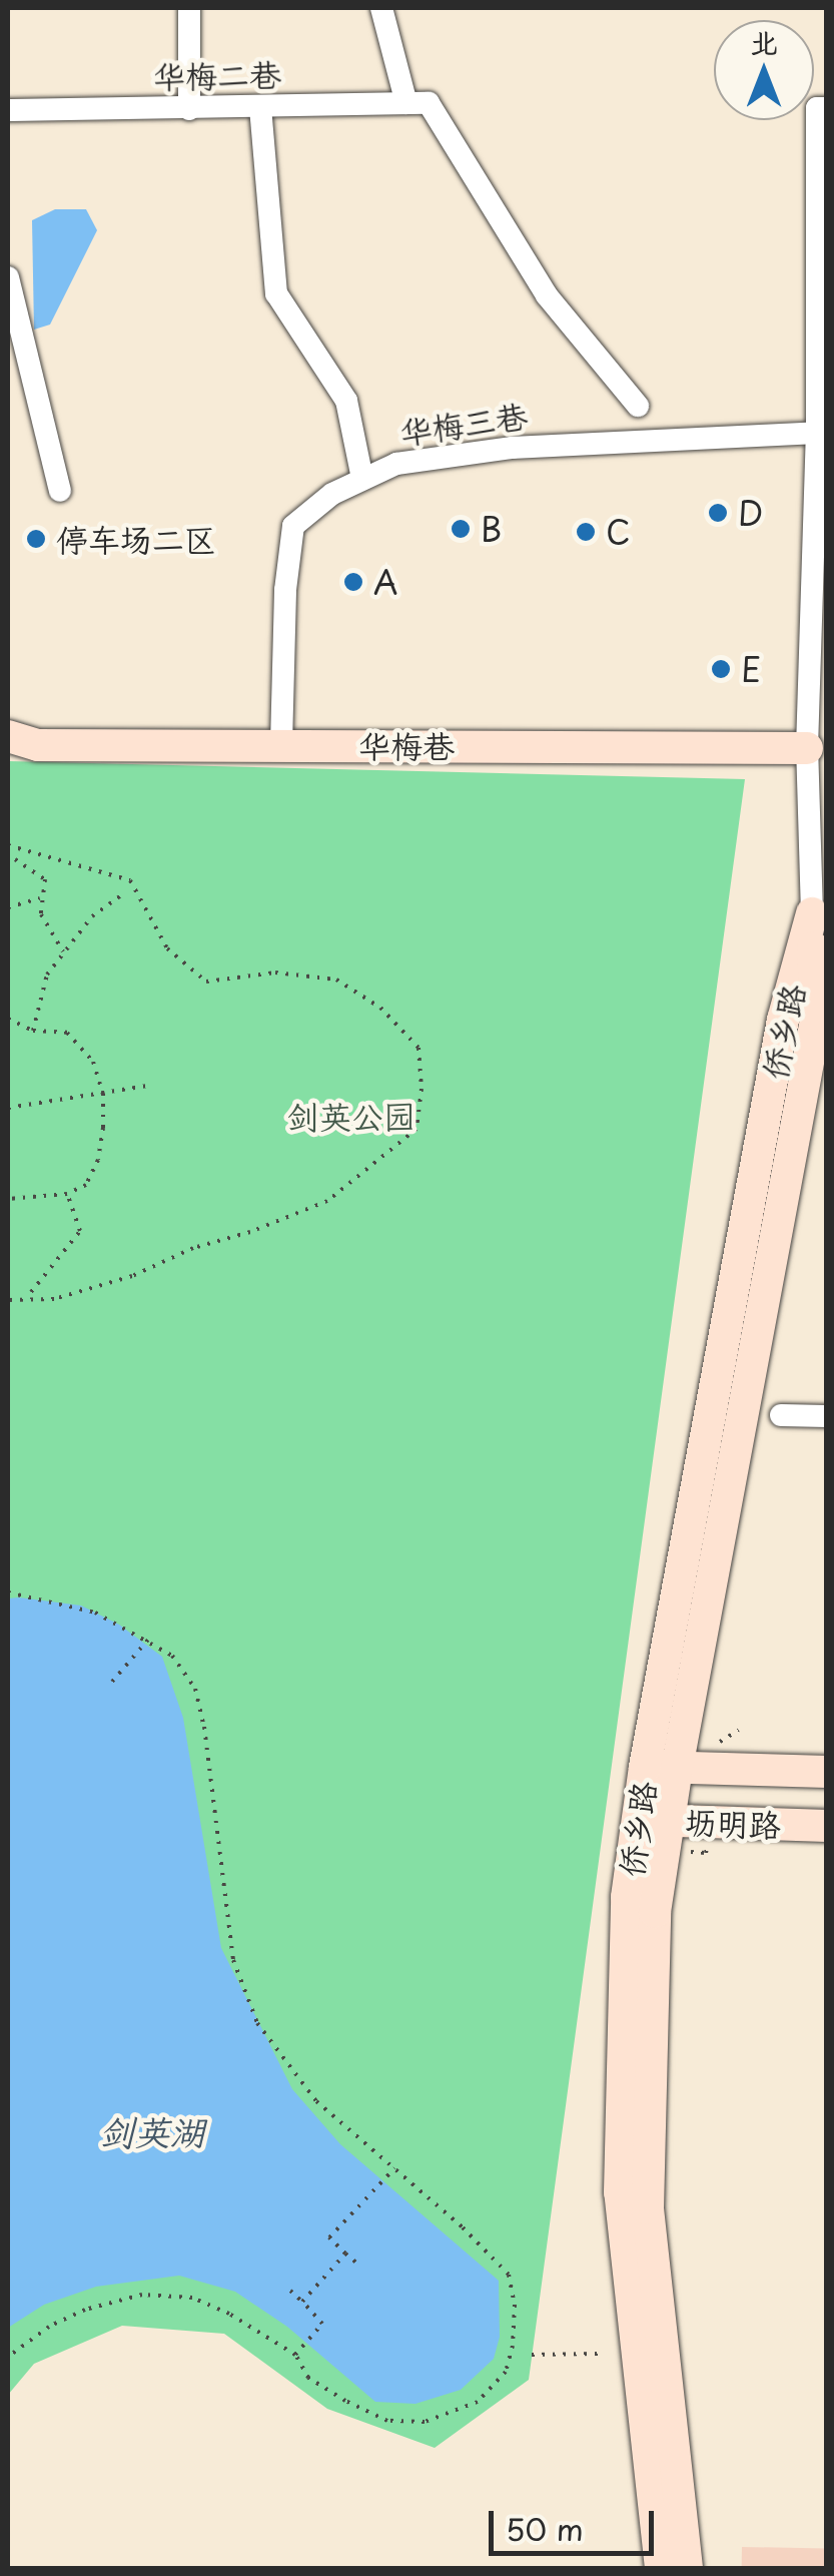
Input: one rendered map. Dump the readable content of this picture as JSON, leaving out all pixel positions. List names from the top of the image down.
{
  "streets": {
    "street": [
      "华梅二巷",
      "华梅三巷",
      "华梅巷",
      "侨乡路",
      "坜明路"
    ]
  },
  "crossings": [
    ["华梅三巷", "华梅巷"],
    ["侨乡路", "坜明路"]
  ],
  "water": ["剑英湖"],
  "parks": ["剑英公园"],
  "places": [
    "D",
    "B",
    "C",
    "停车场二区",
    "A",
    "E"
  ],
  "scale_bar": "50 m",
  "north": "top"
}
